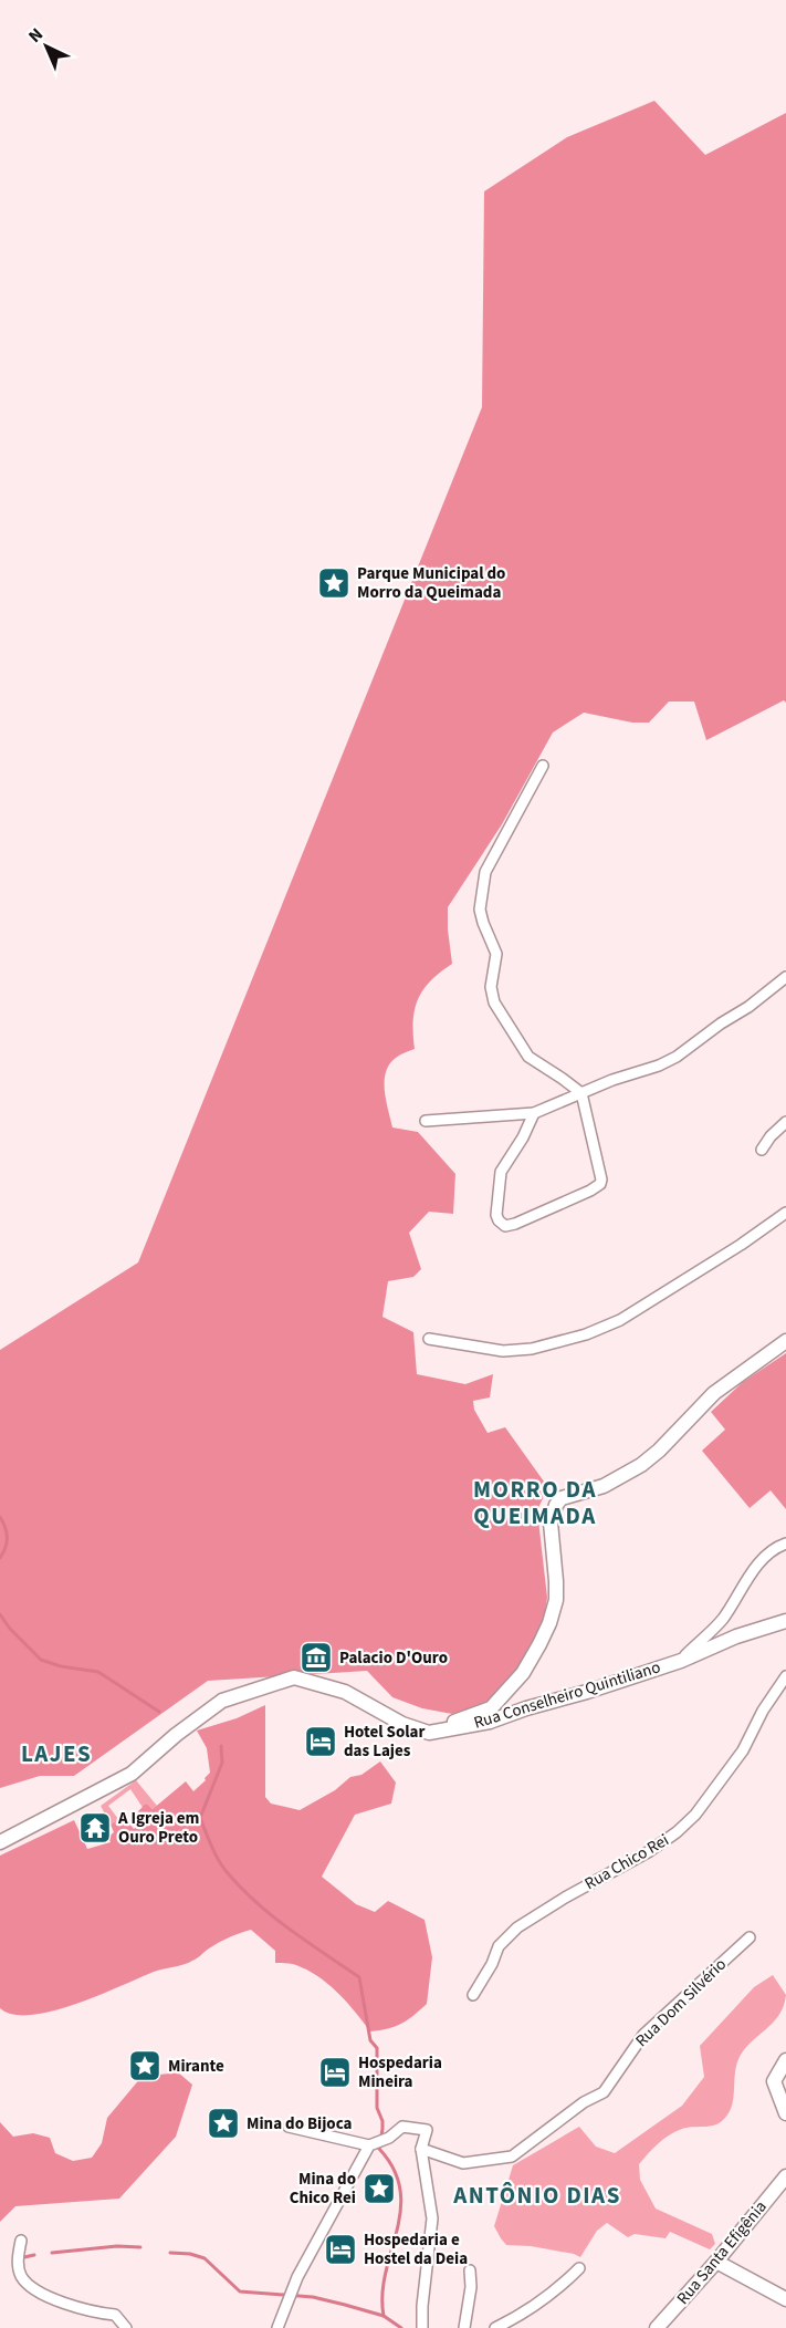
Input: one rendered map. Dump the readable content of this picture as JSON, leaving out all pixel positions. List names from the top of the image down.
{
  "streets": {
    "street": [
      "Rua Conselheiro Quintiliano",
      "Rua Chico Rei",
      "Rua Dom Silvério",
      "Rua Santa Efigênia"
    ]
  },
  "districts": ["MORRO DA QUEIMADA", "LAJES", "ANTÔNIO DIAS"],
  "places": {
    "place": [
      "Parque Municipal do Morro da Queimada",
      "Mirante",
      "Mina do Bijoca",
      "Mina do Chico Rei"
    ],
    "museum": ["Palacio D'Ouro"],
    "hotel": ["Hotel Solar das Lajes", "Hospedaria Mineira", "Hospedaria e Hostel da Deia"],
    "temple": ["A Igreja em Ouro Preto"]
  },
  "north": "top left"
}
